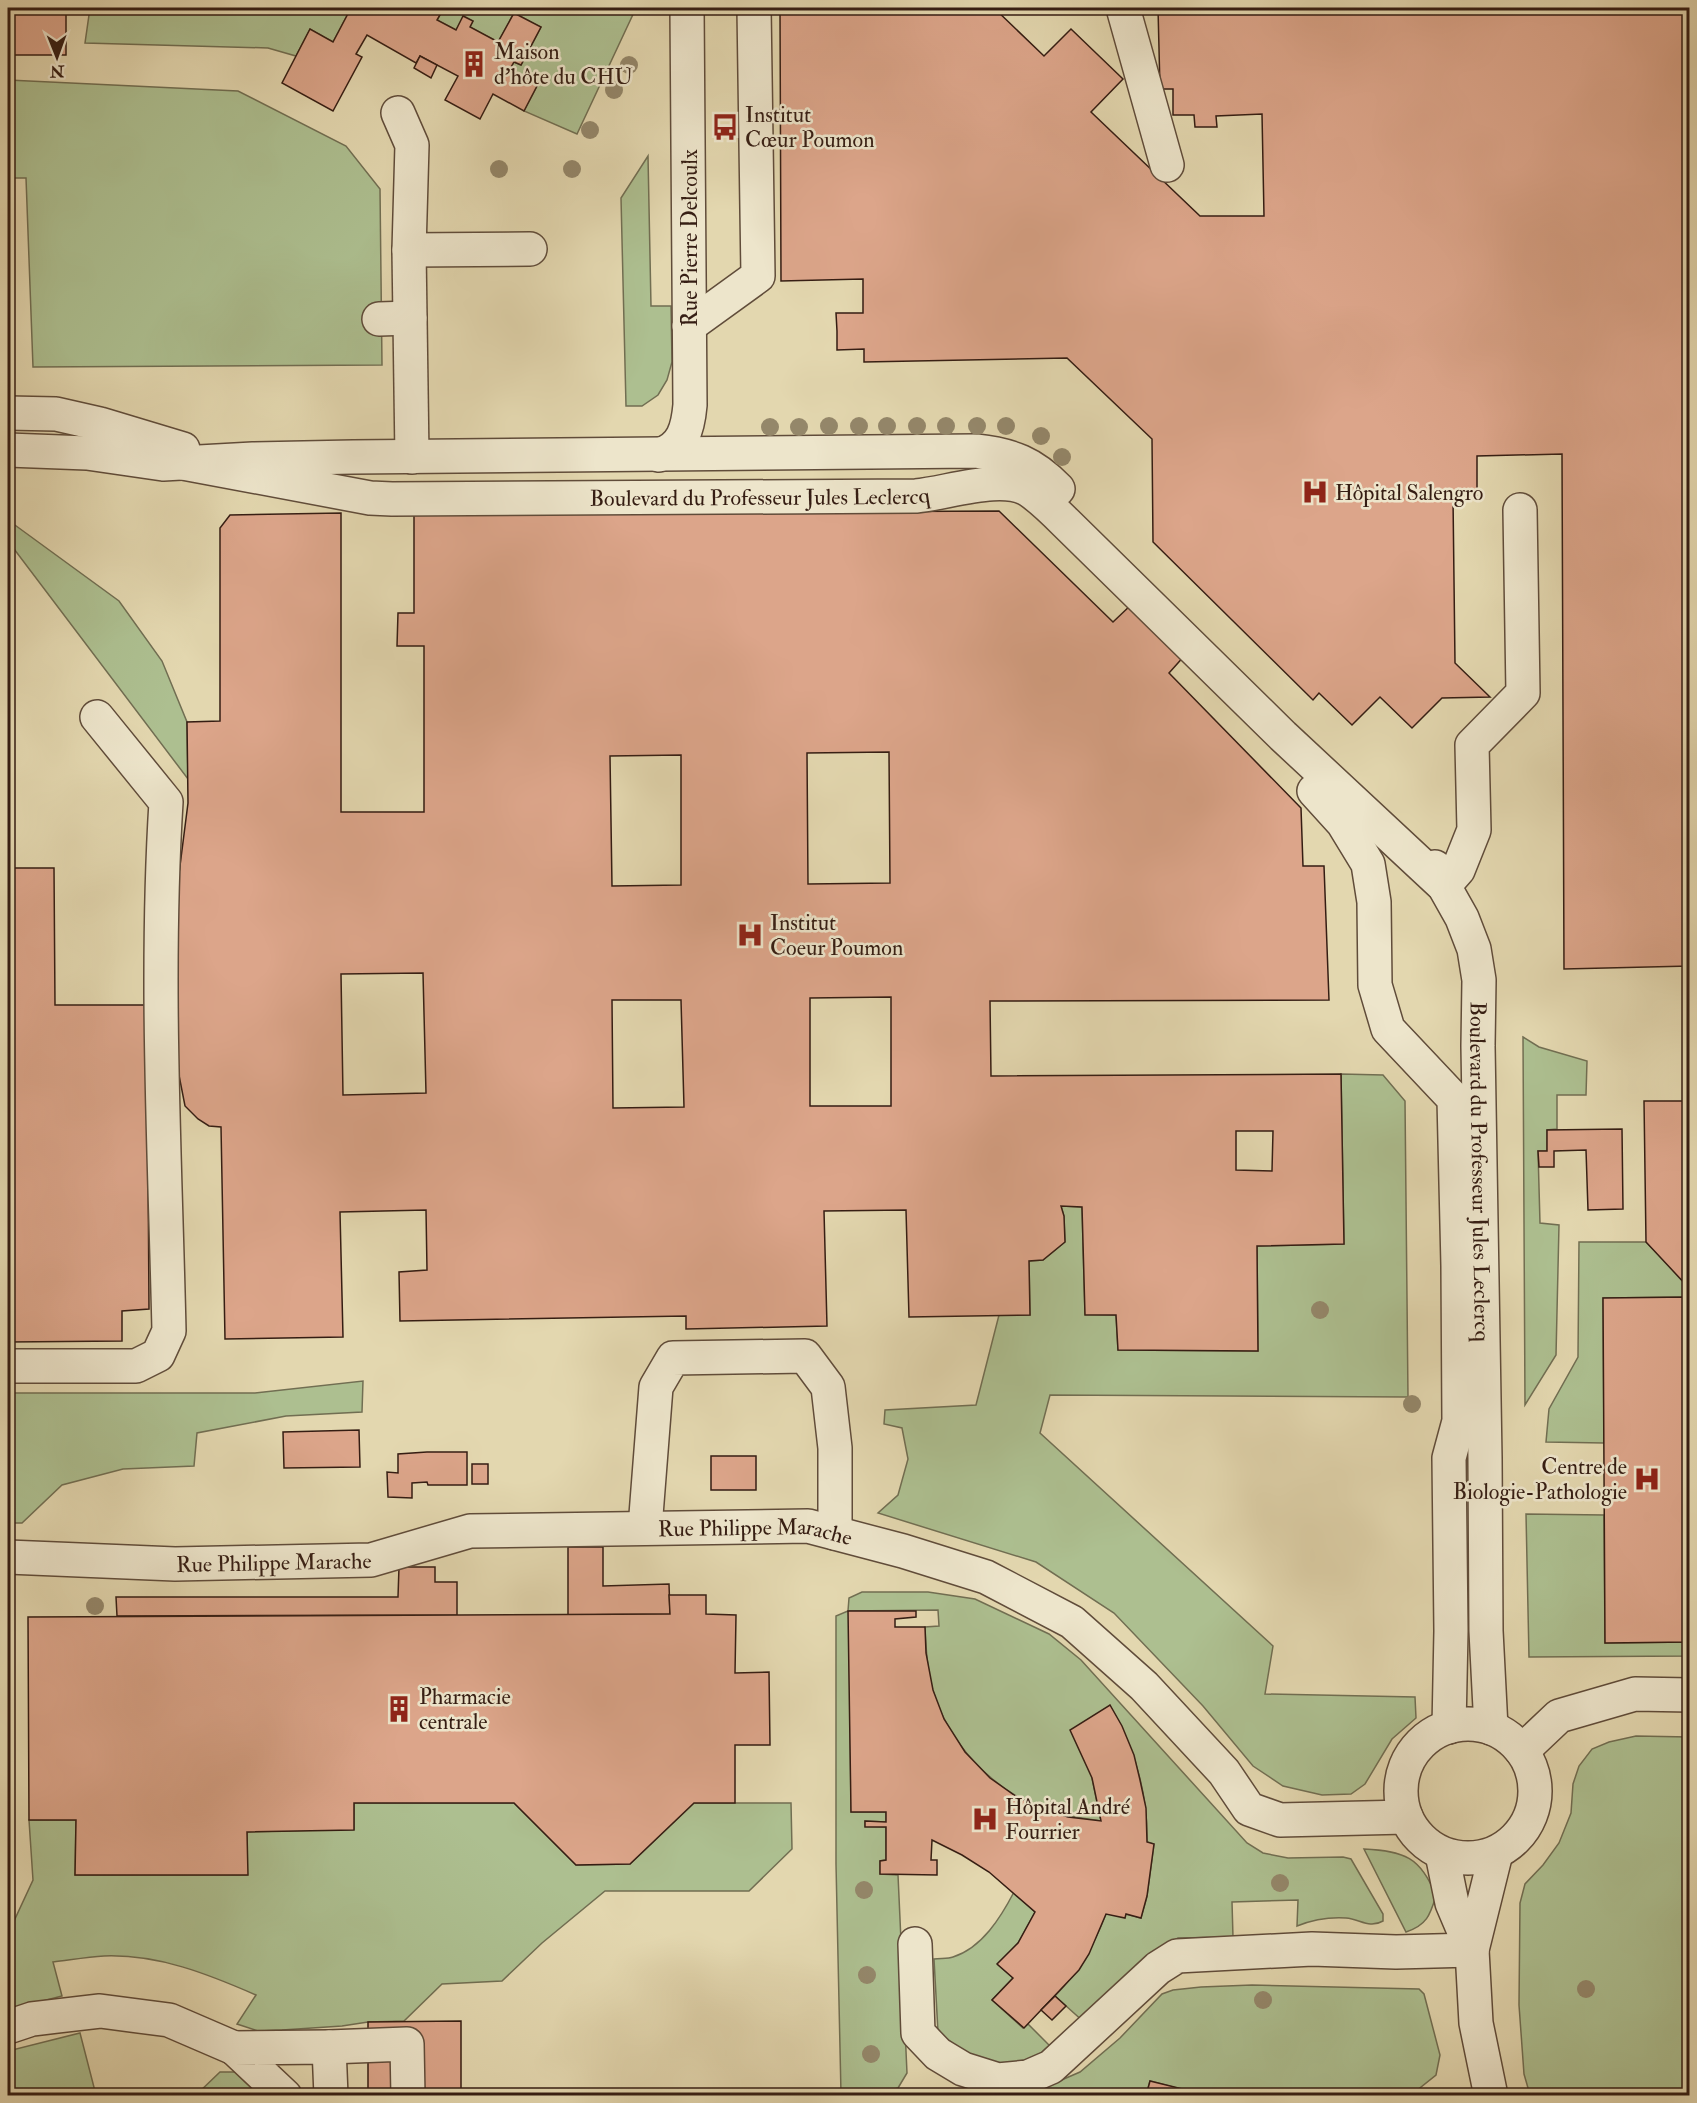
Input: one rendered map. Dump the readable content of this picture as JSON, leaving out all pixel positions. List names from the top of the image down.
{
  "streets": {
    "street": ["Rue Pierre Delcoulx", "Boulevard du Professeur Jules Leclercq", "Rue Philippe Marache"]
  },
  "crossings": [
    ["Rue Pierre Delcoulx", "Boulevard du Professeur Jules Leclercq"],
    ["Boulevard du Professeur Jules Leclercq", "Rue Philippe Marache"]
  ],
  "places": {
    "building": ["Maison d'hôte du CHU", "Pharmacie centrale"],
    "bus stop": ["Institut Cœur Poumon"],
    "hospital": [
      "Hôpital Salengro",
      "Institut Coeur Poumon",
      "Centre de Biologie-Pathologie",
      "Hôpital André Fourrier"
    ]
  },
  "north": "bottom"
}
